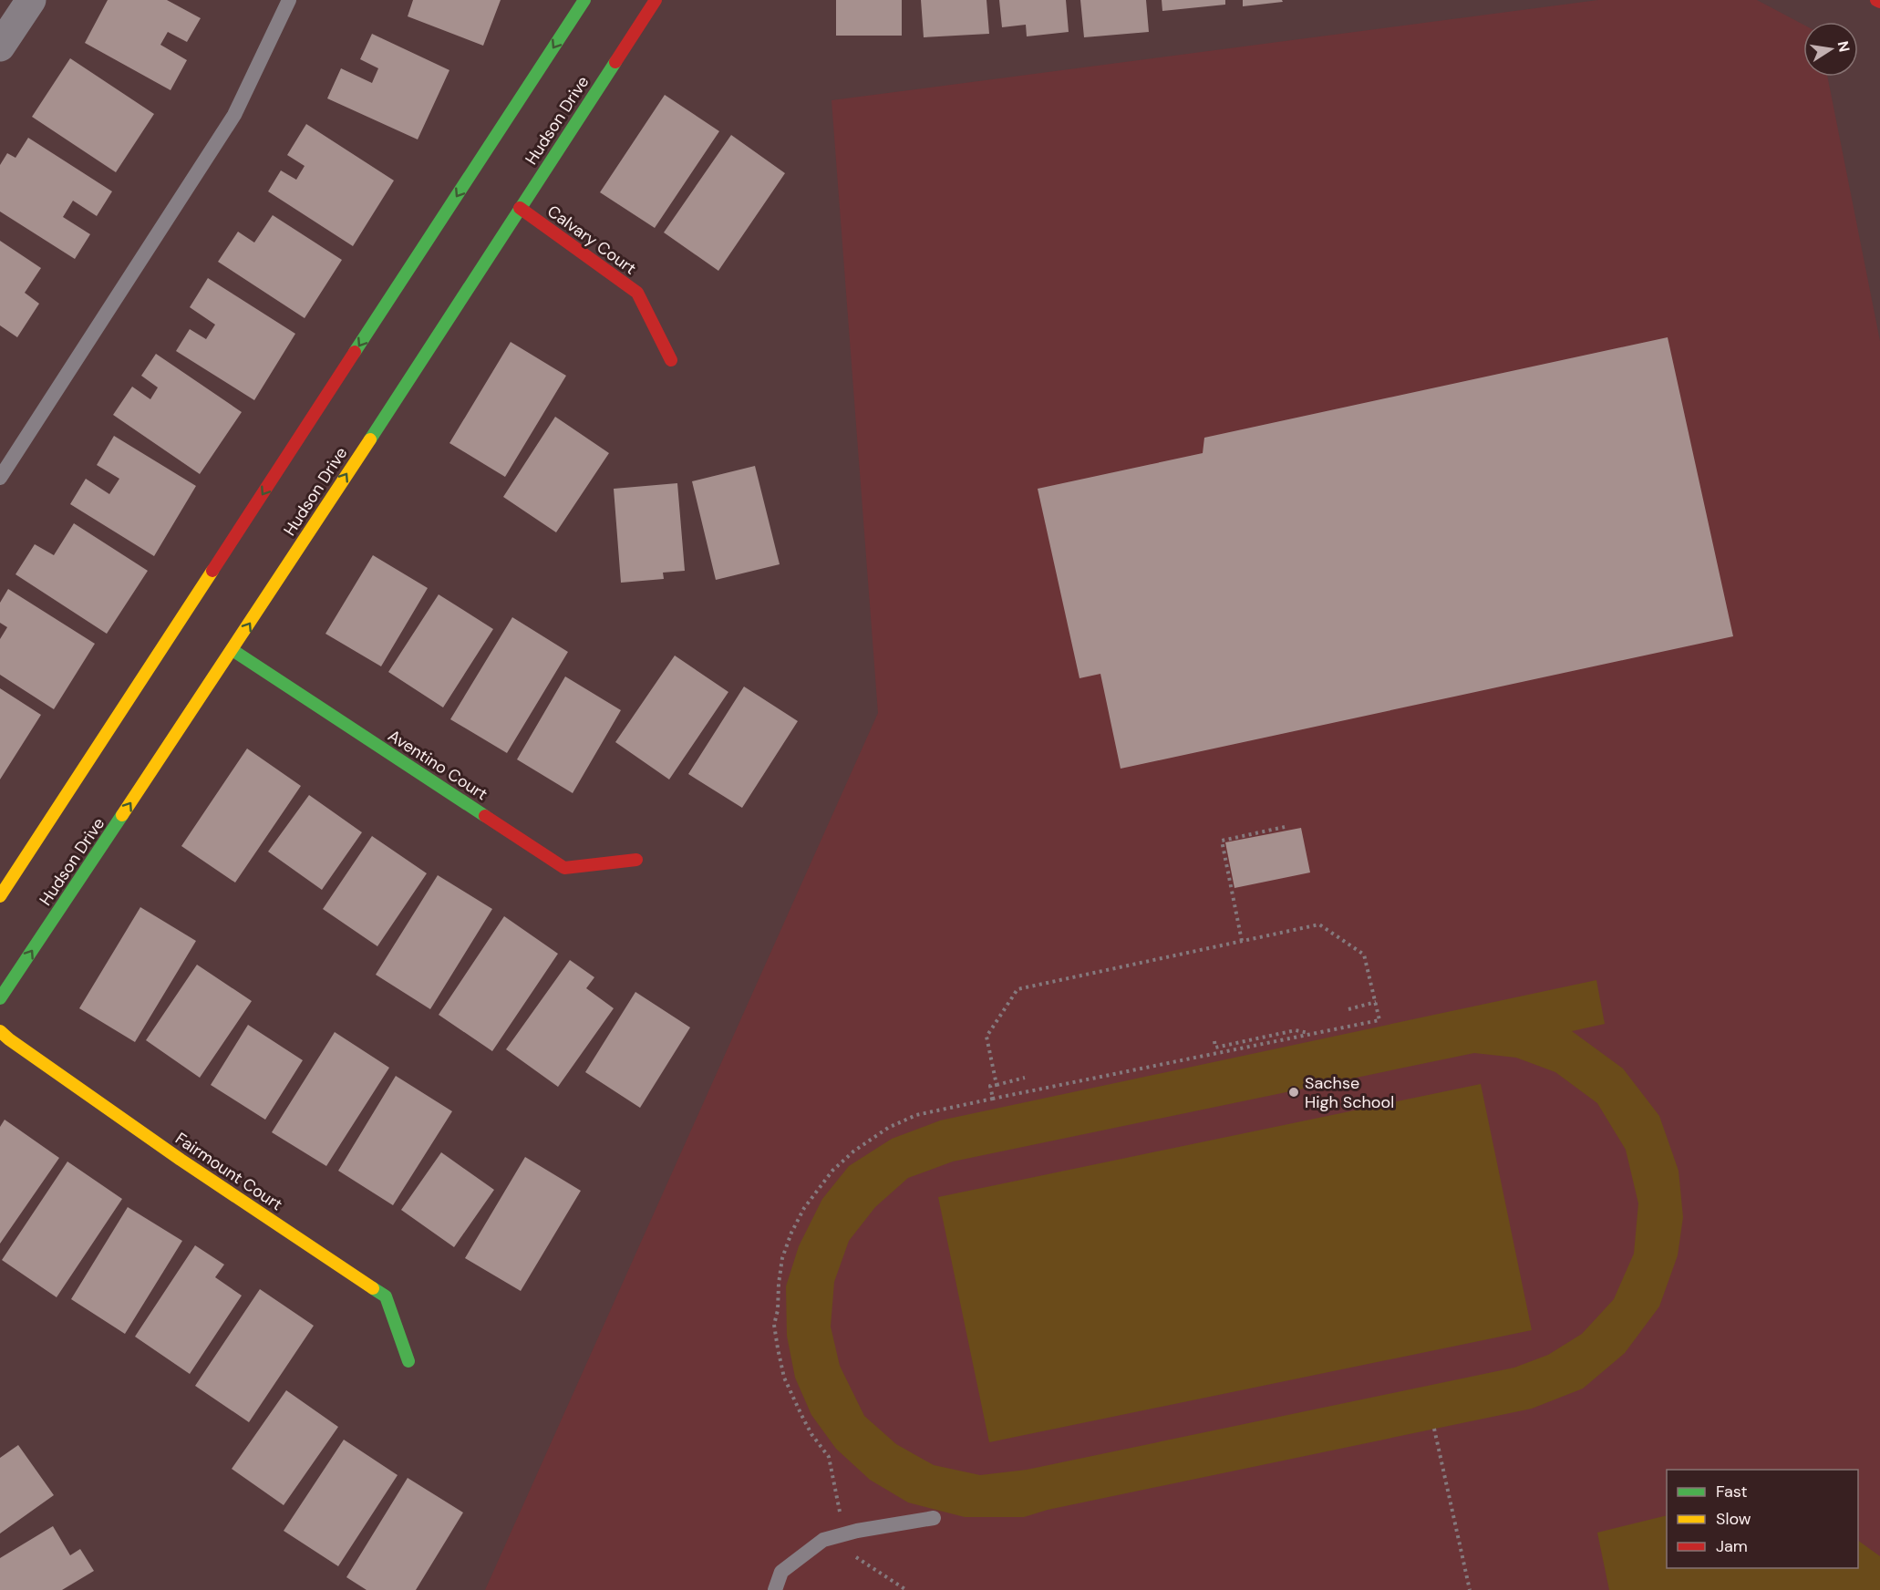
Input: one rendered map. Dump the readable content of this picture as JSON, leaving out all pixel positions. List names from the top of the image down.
{
  "streets": {
    "street": [
      "Hudson Drive",
      "Calvary Court",
      "Aventino Court",
      "Fairmount Court"
    ]
  },
  "crossings": [
    ["Hudson Drive", "Calvary Court"],
    ["Hudson Drive", "Aventino Court"]
  ],
  "places": ["Sachse High School"],
  "legend": ["Fast", "Slow", "Jam"],
  "north": "right"
}
